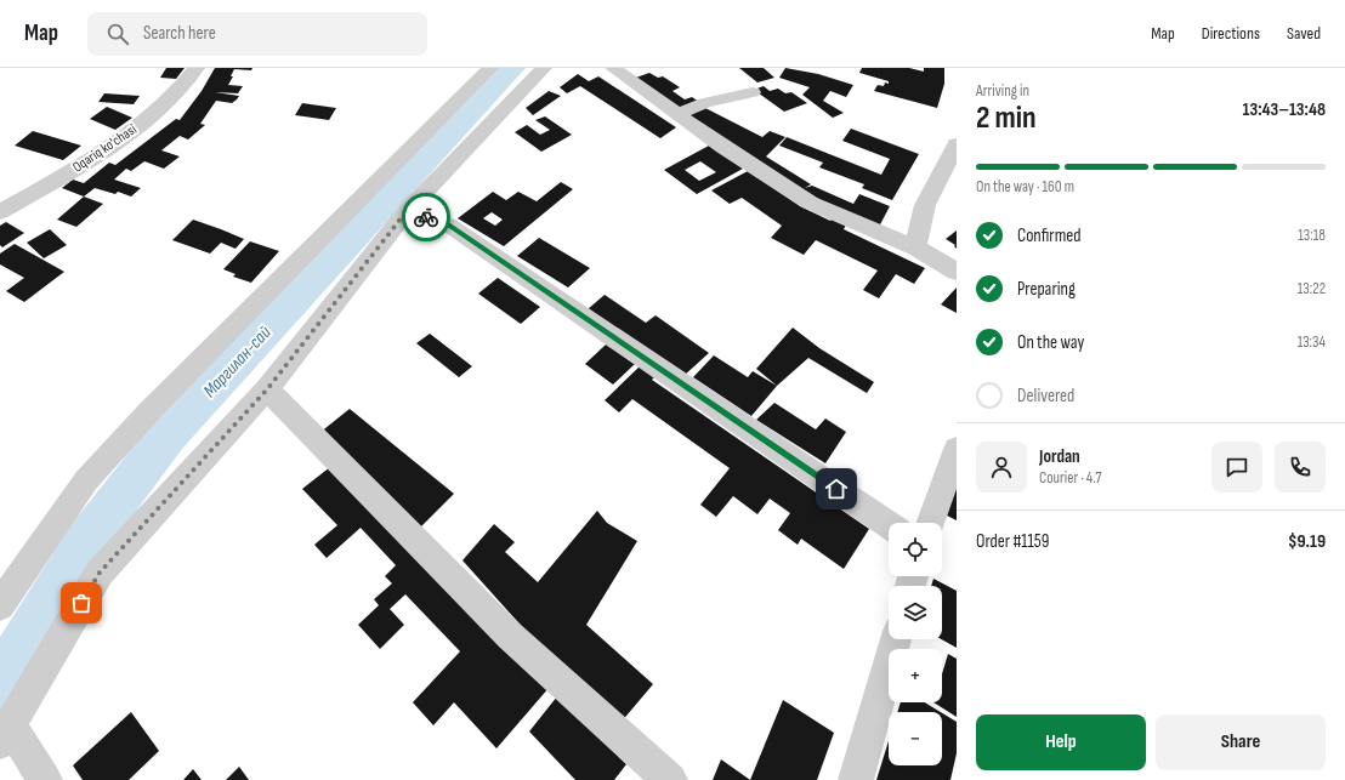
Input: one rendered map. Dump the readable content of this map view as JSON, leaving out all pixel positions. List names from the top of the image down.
{
  "streets": {
    "street": ["Oqariq ko'chasi"]
  },
  "water": ["Маргилан-сай"],
  "page": {
    "header": "Map",
    "search": "Search here",
    "nav": ["Map", "Directions", "Saved"],
    "heading": ["2 min", "Arriving in", "13:43–13:48"],
    "panel": [
      "Jordan",
      "Courier · 4.7",
      "Order #1159",
      "$9.19"
    ],
    "bar": "On the way · 160 m",
    "list": [
      ["Confirmed", "13:18"],
      ["Preparing", "13:22"],
      ["On the way", "13:34"],
      "Delivered"
    ],
    "map_buttons": ["+", "−"],
    "buttons": ["Help", "Share"]
  }
}
